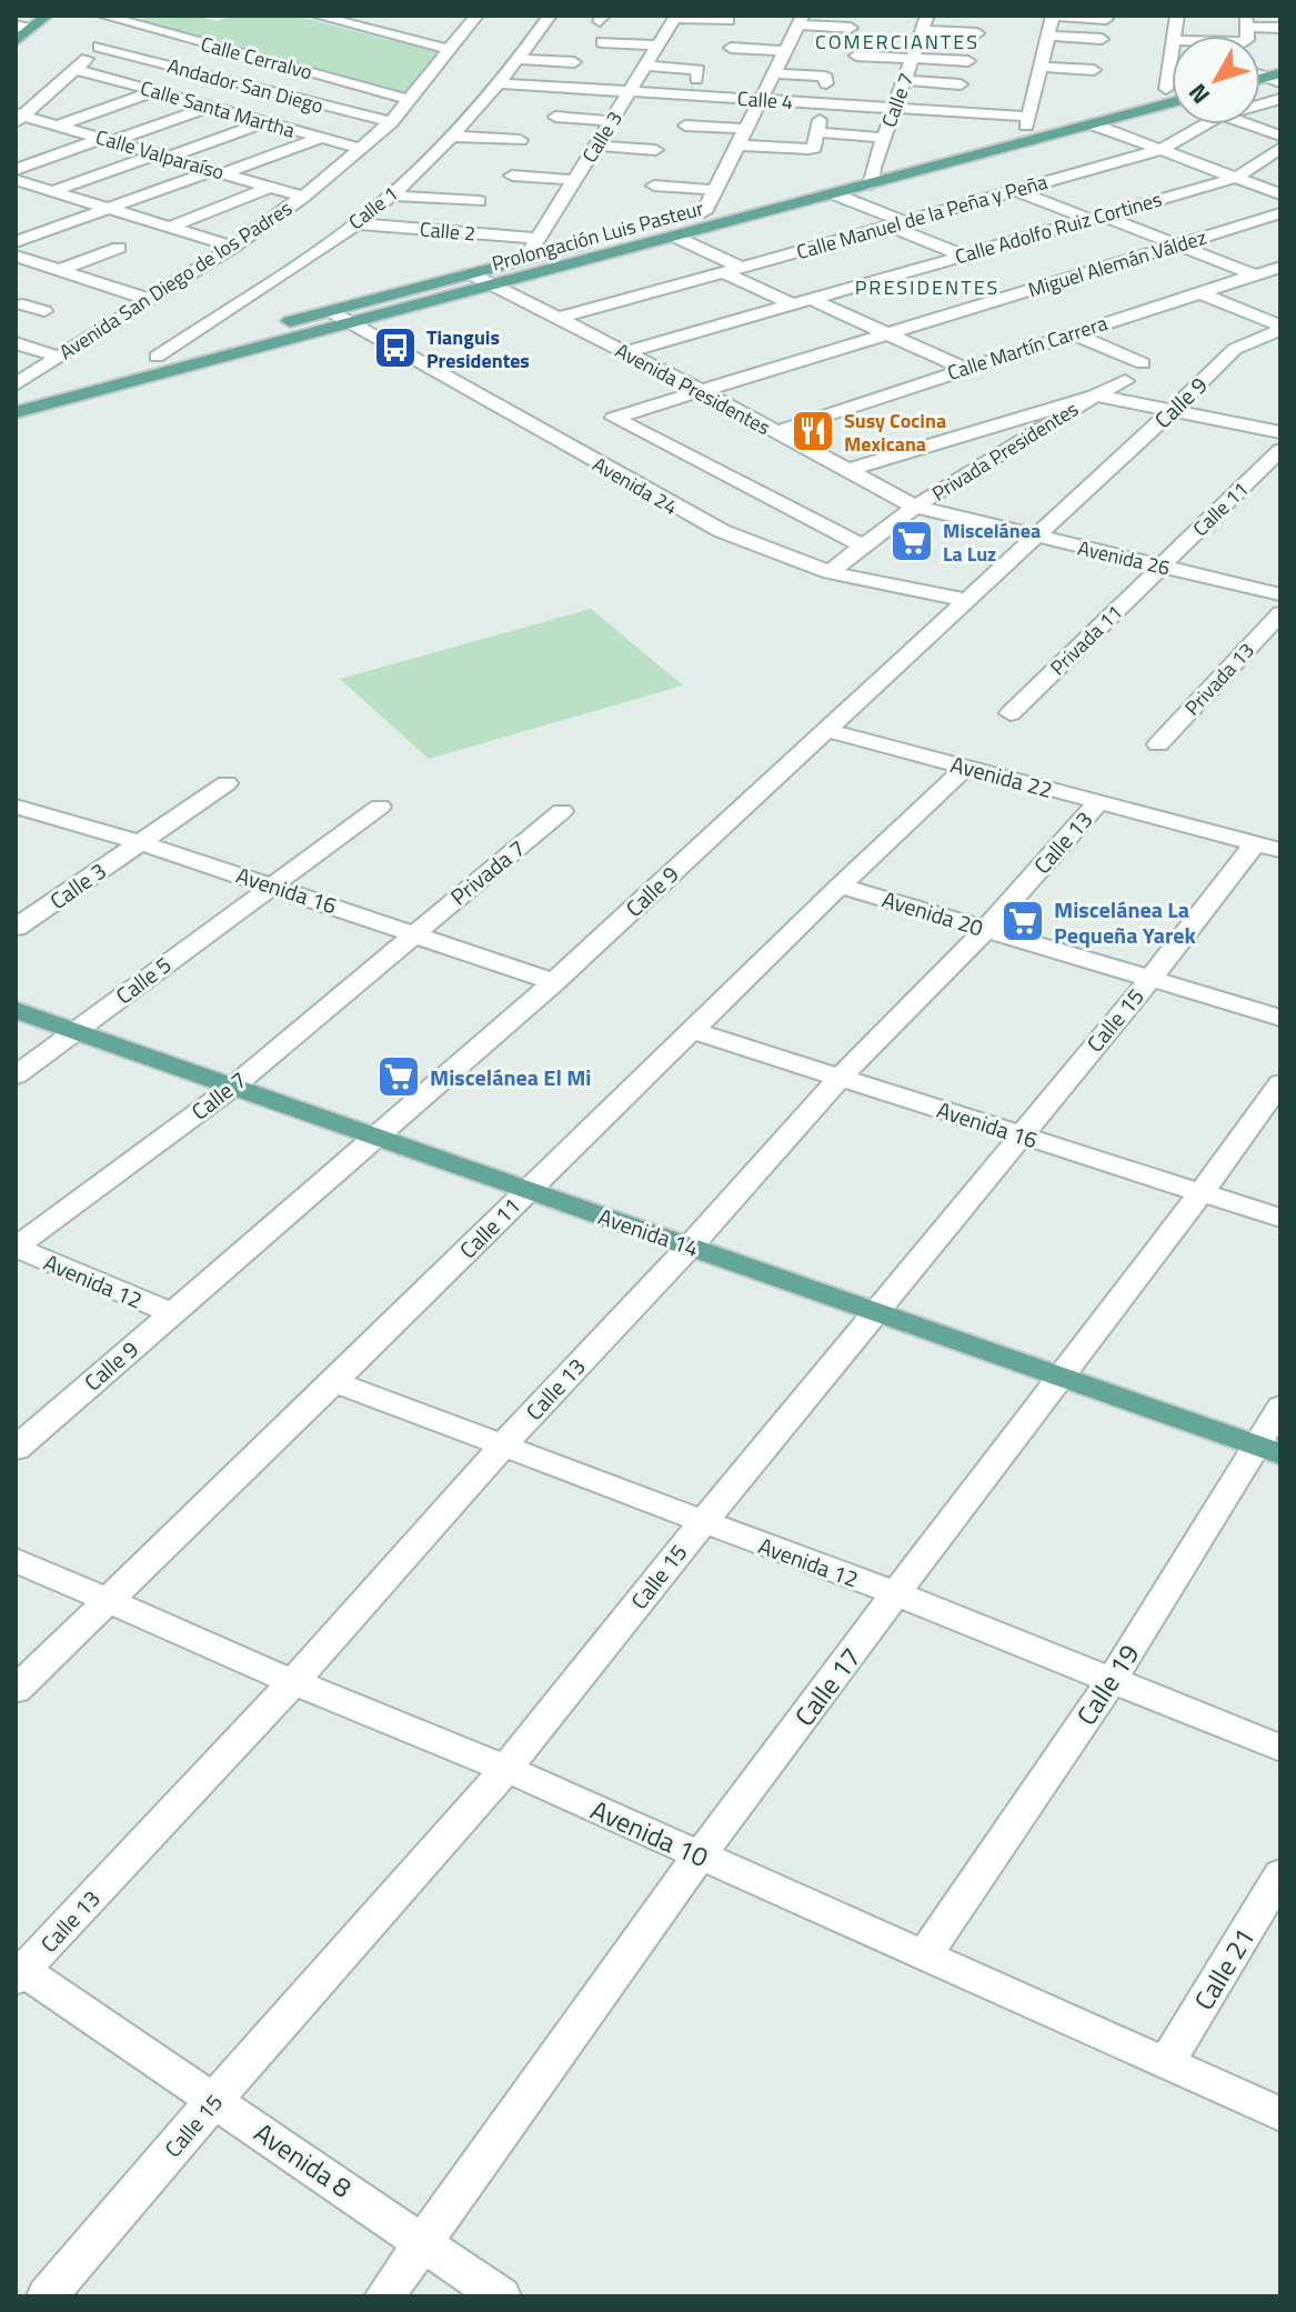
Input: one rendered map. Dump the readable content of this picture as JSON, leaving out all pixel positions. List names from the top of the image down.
{
  "streets": {
    "main road": ["Prolongación Luis Pasteur", "Avenida 14"],
    "street": [
      "Calle Cerralvo",
      "Andador San Diego",
      "Calle 4",
      "Calle 7",
      "Calle Santa Martha",
      "Calle 3",
      "Calle Valparaíso",
      "Calle 1",
      "Calle Manuel de la Peña y Peña",
      "Calle Adolfo Ruiz Cortines",
      "Calle 2",
      "Miguel Alemán Váldez",
      "Avenida San Diego de los Padres",
      "Calle Martín Carrera",
      "Avenida Presidentes",
      "Calle 9",
      "Privada Presidentes",
      "Avenida 24",
      "Calle 11",
      "Avenida 26",
      "Privada 11",
      "Privada 13",
      "Avenida 22",
      "Calle 13",
      "Privada 7",
      "Avenida 16",
      "Avenida 20",
      "Calle 5",
      "Calle 15",
      "Avenida 12",
      "Calle 19",
      "Calle 17",
      "Avenida 10",
      "Calle 21",
      "Avenida 8"
    ]
  },
  "crossings": [
    ["Calle Cerralvo", "Avenida San Diego de los Padres"],
    ["Andador San Diego", "Avenida San Diego de los Padres"],
    ["Calle 4", "Calle 7"],
    ["Calle 4", "Calle 3"],
    ["Calle 4", "Calle 1"],
    ["Calle 4", "Prolongación Luis Pasteur"],
    ["Calle 7", "Prolongación Luis Pasteur"],
    ["Calle 7", "Privada 7"],
    ["Calle 7", "Avenida 16"],
    ["Calle 7", "Avenida 14"],
    ["Calle 7", "Avenida 12"],
    ["Calle Santa Martha", "Avenida San Diego de los Padres"],
    ["Calle 3", "Calle 2"],
    ["Calle 3", "Prolongación Luis Pasteur"],
    ["Calle 3", "Avenida 16"],
    ["Calle Valparaíso", "Avenida San Diego de los Padres"],
    ["Calle 1", "Calle 2"],
    ["Calle 1", "Prolongación Luis Pasteur"],
    ["Calle Manuel de la Peña y Peña", "Avenida Presidentes"],
    ["Calle Adolfo Ruiz Cortines", "Avenida Presidentes"],
    ["Prolongación Luis Pasteur", "Avenida Presidentes"],
    ["Prolongación Luis Pasteur", "Avenida 24"],
    ["Miguel Alemán Váldez", "Avenida Presidentes"],
    ["Calle Martín Carrera", "Avenida Presidentes"],
    ["Avenida Presidentes", "Privada Presidentes"],
    ["Avenida Presidentes", "Avenida 26"],
    ["Calle 9", "Avenida 24"],
    ["Calle 9", "Avenida 26"],
    ["Calle 9", "Avenida 22"],
    ["Calle 9", "Avenida 16"],
    ["Calle 9", "Avenida 14"],
    ["Calle 9", "Avenida 12"],
    ["Privada Presidentes", "Avenida 26"],
    ["Calle 11", "Avenida 26"],
    ["Calle 11", "Privada 11"],
    ["Calle 11", "Avenida 22"],
    ["Calle 11", "Avenida 16"],
    ["Calle 11", "Avenida 20"],
    ["Calle 11", "Avenida 14"],
    ["Calle 11", "Avenida 12"],
    ["Calle 11", "Avenida 10"],
    ["Avenida 26", "Privada 11"],
    ["Avenida 22", "Calle 13"],
    ["Avenida 22", "Calle 15"],
    ["Calle 13", "Avenida 16"],
    ["Calle 13", "Avenida 20"],
    ["Calle 13", "Avenida 14"],
    ["Calle 13", "Avenida 12"],
    ["Calle 13", "Avenida 10"],
    ["Calle 13", "Avenida 8"],
    ["Privada 7", "Avenida 16"],
    ["Avenida 16", "Calle 5"],
    ["Avenida 16", "Calle 15"],
    ["Avenida 16", "Calle 17"],
    ["Avenida 20", "Calle 15"],
    ["Calle 5", "Avenida 14"],
    ["Calle 15", "Avenida 14"],
    ["Calle 15", "Avenida 12"],
    ["Calle 15", "Avenida 10"],
    ["Calle 15", "Avenida 8"],
    ["Avenida 14", "Calle 19"],
    ["Avenida 14", "Calle 17"],
    ["Avenida 12", "Calle 19"],
    ["Avenida 12", "Calle 17"],
    ["Calle 19", "Avenida 10"],
    ["Calle 17", "Avenida 10"],
    ["Calle 17", "Avenida 8"],
    ["Avenida 10", "Calle 21"]
  ],
  "districts": ["COMERCIANTES", "PRESIDENTES"],
  "places": {
    "bus stop": ["Tianguis Presidentes"],
    "restaurant": ["Susy Cocina Mexicana"],
    "supermarket": ["Miscelánea La Luz", "Miscelánea La Pequeña Yarek", "Miscelánea El Mi"]
  },
  "north": "bottom left"
}
